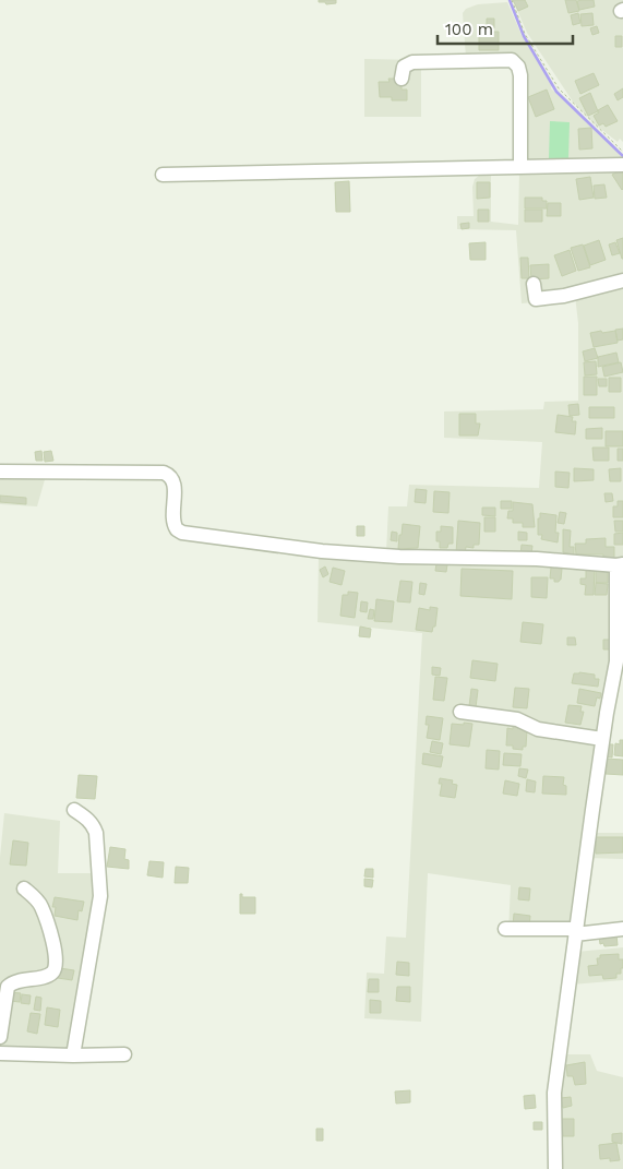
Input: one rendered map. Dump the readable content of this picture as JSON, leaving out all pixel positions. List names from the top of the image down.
{
  "scale_bar": "100 m"
}
